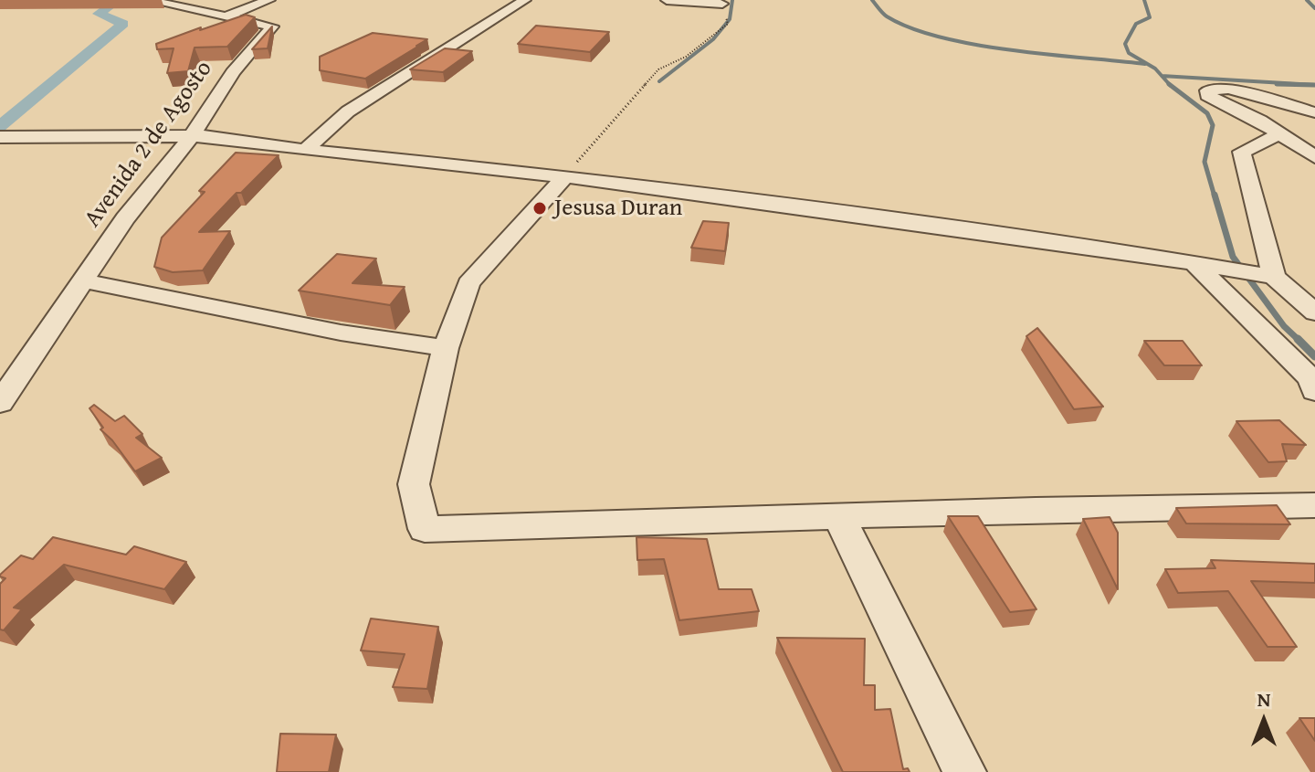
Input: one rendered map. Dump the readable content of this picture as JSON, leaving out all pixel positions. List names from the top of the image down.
{
  "streets": {
    "street": ["Avenida 2 de Agosto"]
  },
  "places": ["Jesusa Duran"],
  "north": "top"
}
